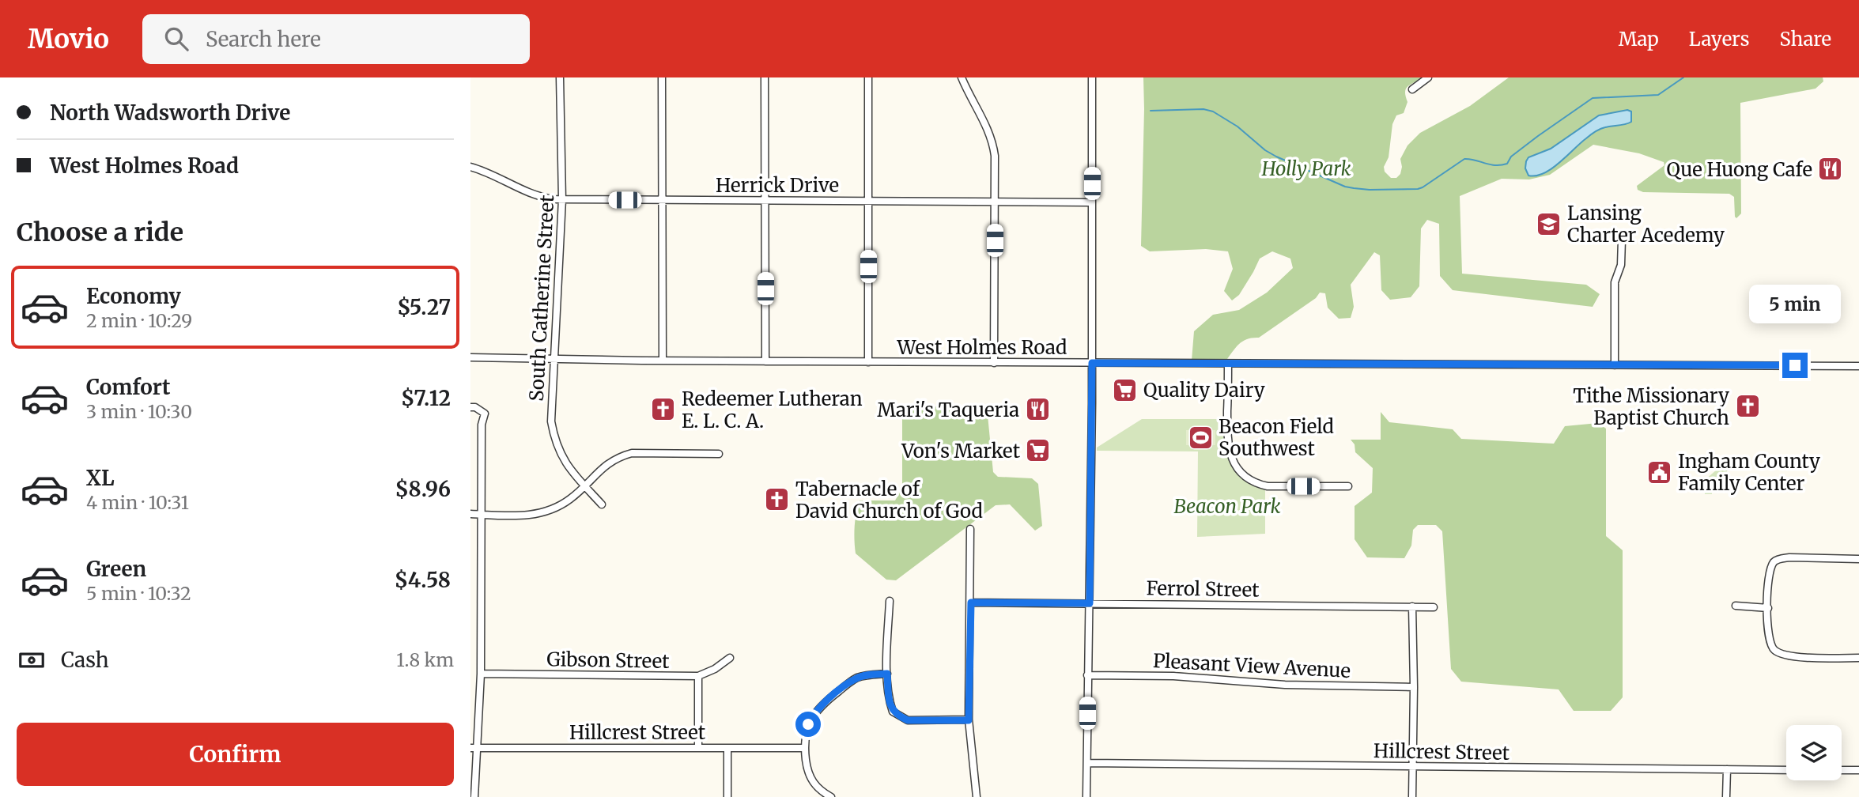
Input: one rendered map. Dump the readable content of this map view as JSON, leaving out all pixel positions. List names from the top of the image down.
{
  "streets": {
    "street": [
      "Herrick Drive",
      "South Catherine Street",
      "West Holmes Road",
      "Ferrol Street",
      "Gibson Street",
      "Pleasant View Avenue",
      "Hillcrest Street"
    ]
  },
  "crossings": [
    ["Herrick Drive", "South Catherine Street"],
    ["South Catherine Street", "West Holmes Road"]
  ],
  "parks": ["Holly Park", "Beacon Park"],
  "places": {
    "restaurant": ["Que Huong Cafe", "Mari's Taqueria"],
    "school or university": ["Lansing Charter Acedemy"],
    "supermarket": ["Quality Dairy", "Von's Market"],
    "church": ["Tithe Missionary Baptist Church", "Redeemer Lutheran E. L. C. A.", "Tabernacle of David Church of God"],
    "sports": ["Beacon Field Southwest"],
    "public building": ["Ingham County Family Center"]
  },
  "page": {
    "header": "Movio",
    "search": "Search here",
    "nav": ["Map", "Layers", "Share"],
    "banner": ["North Wadsworth Drive", "West Holmes Road"],
    "heading": "Choose a ride",
    "list": [
      {
        "name": "Economy",
        "note": "2 min · 10:29",
        "value": "$5.27"
      },
      {
        "name": "Comfort",
        "note": "3 min · 10:30",
        "value": "$7.12"
      },
      {
        "name": "XL",
        "note": "4 min · 10:31",
        "value": "$8.96"
      },
      {
        "name": "Green",
        "note": "5 min · 10:32",
        "value": "$4.58"
      }
    ],
    "bubble": "5 min",
    "pay": ["Cash", "1.8 km"],
    "buttons": "Confirm"
  }
}
